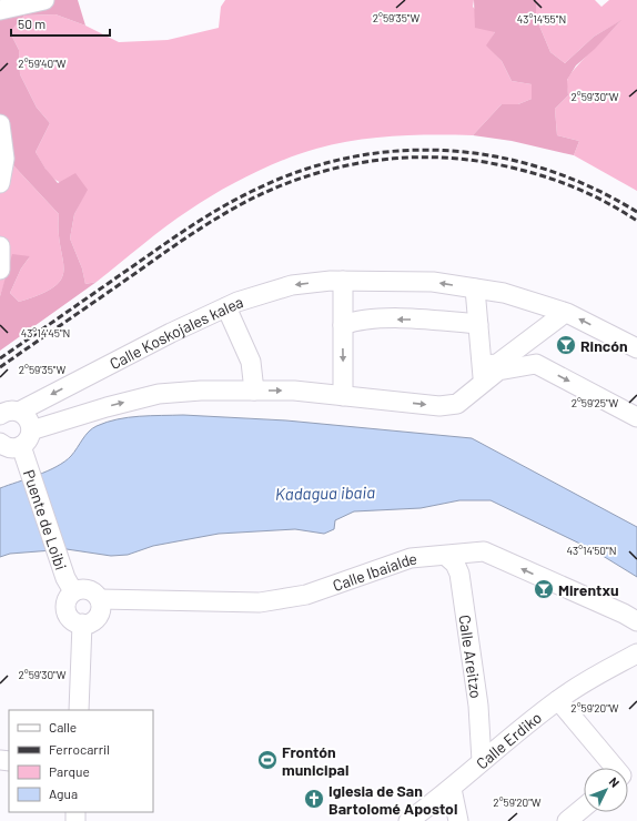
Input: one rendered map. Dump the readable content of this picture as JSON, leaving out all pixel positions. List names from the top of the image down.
{
  "streets": {
    "street": [
      "Calle Koskojales kalea",
      "Puente de Loibi",
      "Calle Ibaialde",
      "Calle Areitzo",
      "Calle Erdiko"
    ]
  },
  "crossings": [
    ["Puente de Loibi", "Calle Ibaialde"],
    ["Calle Ibaialde", "Calle Areitzo"],
    ["Calle Areitzo", "Calle Erdiko"]
  ],
  "water": ["Kadagua ibaia"],
  "places": {
    "bar": ["Rincón", "Mirentxu"],
    "sports": ["Frontón municipal"],
    "church": ["Iglesia de San Bartolomé Apostol"]
  },
  "legend": [
    "Calle",
    "Ferrocarril",
    "Parque",
    "Agua"
  ],
  "scale_bar": "50 m",
  "north": "top right",
  "coordinates": [
    "2°59'35\"W",
    "43°14'55\"N",
    "2°59'40\"W",
    "2°59'30\"W",
    "43°14'45\"N",
    "2°59'25\"W",
    "43°14'50\"N",
    "2°59'20\"W"
  ]
}
